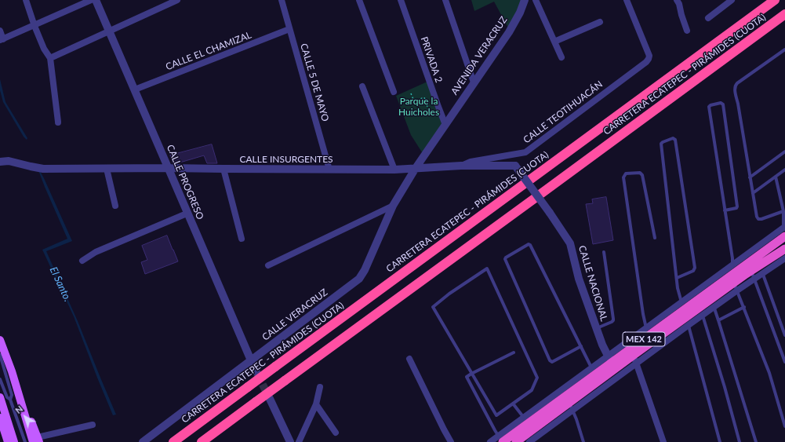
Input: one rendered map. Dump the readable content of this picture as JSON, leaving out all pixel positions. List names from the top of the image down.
{
  "streets": {
    "highway": ["CARRETERA ECATEPEC - PIRÁMIDES (CUOTA)", "MEX 142"],
    "street": [
      "CALLE EL CHAMIZAL",
      "AVENIDA VERACRUZ",
      "PRIVADA 2",
      "CALLE 5 DE MAYO",
      "CALLE TEOTIHUACÁN",
      "CALLE INSURGENTES",
      "CALLE PROGRESO",
      "CALLE NACIONAL",
      "CALLE VERACRUZ"
    ]
  },
  "crossings": [
    ["CALLE EL CHAMIZAL", "CALLE 5 DE MAYO"],
    ["CALLE EL CHAMIZAL", "CALLE PROGRESO"],
    ["AVENIDA VERACRUZ", "PRIVADA 2"],
    ["AVENIDA VERACRUZ", "CALLE INSURGENTES"],
    ["AVENIDA VERACRUZ", "CALLE VERACRUZ"],
    ["CALLE 5 DE MAYO", "CALLE INSURGENTES"],
    ["CALLE TEOTIHUACÁN", "CALLE INSURGENTES"],
    ["CALLE INSURGENTES", "CALLE PROGRESO"],
    ["CALLE INSURGENTES", "CALLE NACIONAL"],
    ["CALLE INSURGENTES", "CALLE VERACRUZ"],
    ["CALLE PROGRESO", "CALLE VERACRUZ"],
    ["CALLE NACIONAL", "MEX 142"]
  ],
  "water": ["El Santo."],
  "parks": ["Parque la Huicholes"],
  "north": "top left"
}
